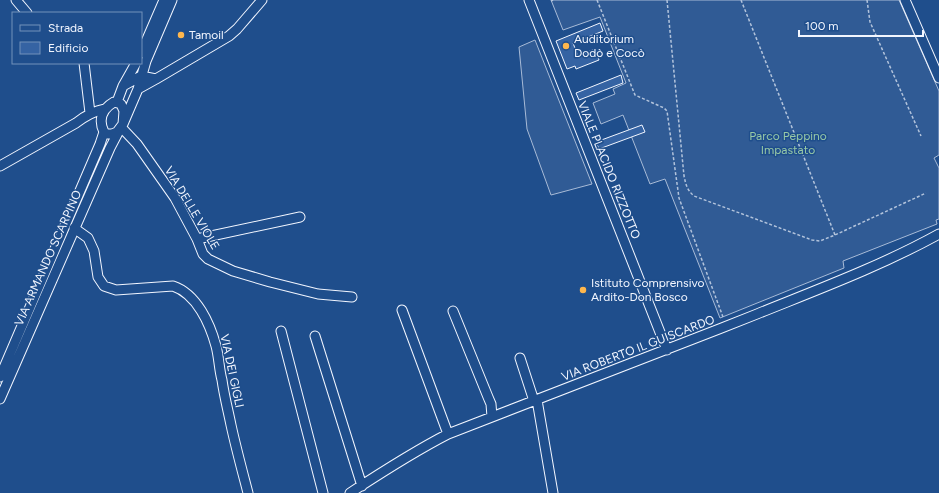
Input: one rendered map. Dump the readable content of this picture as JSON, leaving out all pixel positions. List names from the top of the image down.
{
  "streets": {
    "street": [
      "VIALE PLACIDO RIZZOTTO",
      "VIA DELLE VIOLE",
      "VIA ARMANDO SCARPINO",
      "VIA ROBERTO IL GUISCARDO",
      "VIA DEI GIGLI"
    ]
  },
  "crossings": [
    ["VIALE PLACIDO RIZZOTTO", "VIA ROBERTO IL GUISCARDO"],
    ["VIA DELLE VIOLE", "VIA ARMANDO SCARPINO"],
    ["VIA ARMANDO SCARPINO", "VIA DEI GIGLI"]
  ],
  "parks": ["Parco Peppino Impastato"],
  "places": ["Tamoil", "Auditorium Dodò e Cocò", "Istituto Comprensivo Ardito-Don Bosco"],
  "legend": ["Strada", "Edificio"],
  "scale_bar": "100 m"
}
